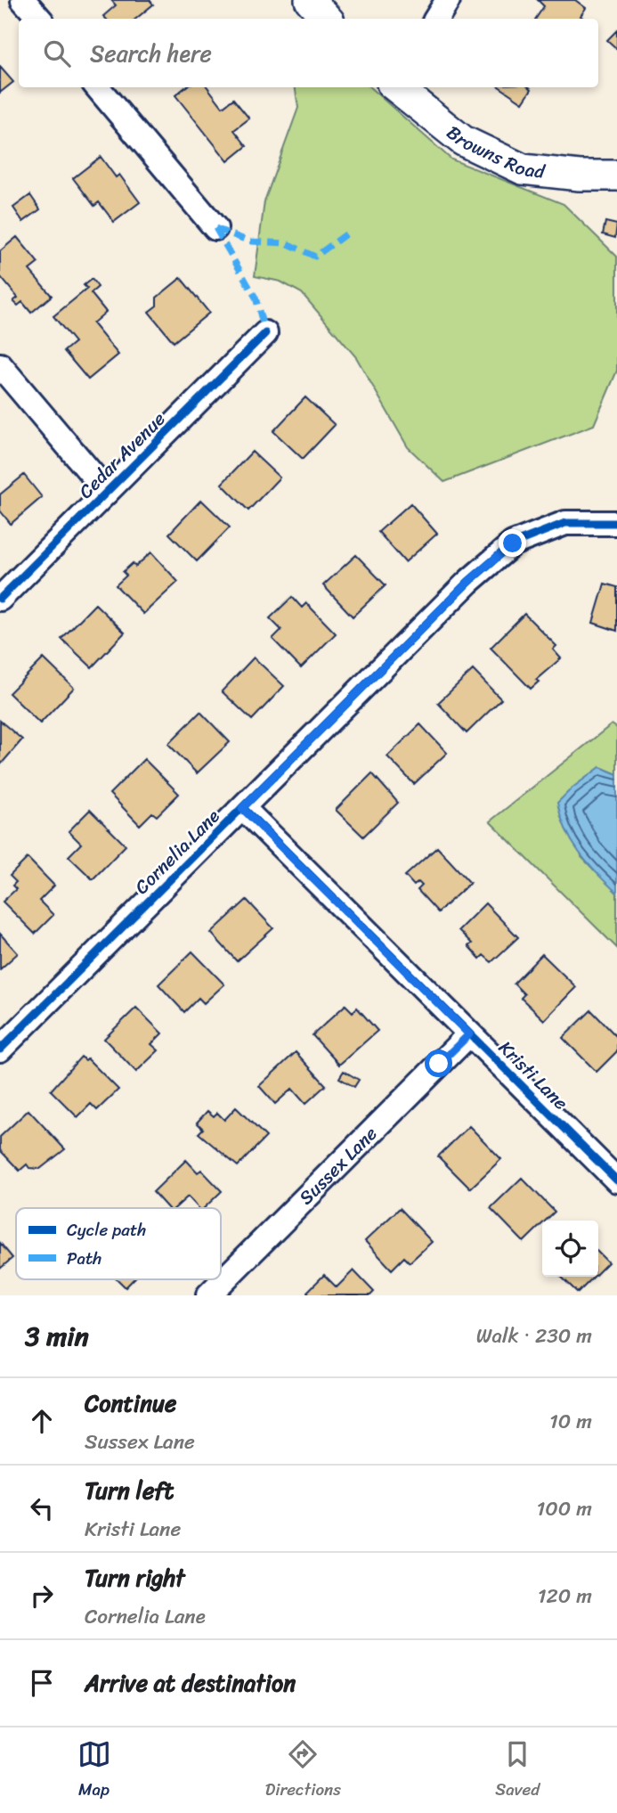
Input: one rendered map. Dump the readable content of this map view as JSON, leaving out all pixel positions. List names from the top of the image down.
{
  "streets": {
    "street": [
      "Browns Road",
      "Cedar Avenue",
      "Cornelia Lane",
      "Kristi Lane",
      "Sussex Lane"
    ]
  },
  "crossings": [
    ["Cornelia Lane", "Kristi Lane"],
    ["Kristi Lane", "Sussex Lane"]
  ],
  "legend": ["Cycle path", "Path"],
  "page": {
    "search": "Search here",
    "heading": ["3 min", "Walk · 230 m"],
    "list": [
      ["Continue", "Sussex Lane", "10 m"],
      ["Turn left", "Kristi Lane", "100 m"],
      ["Turn right", "Cornelia Lane", "120 m"],
      "Arrive at destination"
    ],
    "nav": ["Map", "Directions", "Saved"]
  }
}
